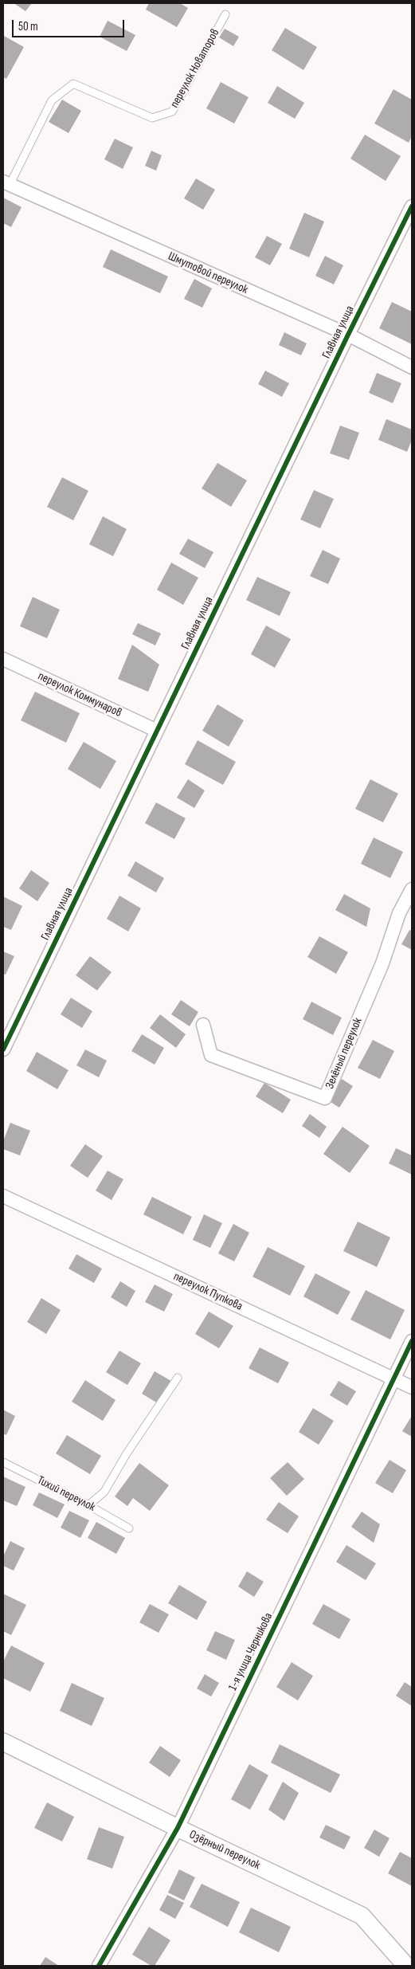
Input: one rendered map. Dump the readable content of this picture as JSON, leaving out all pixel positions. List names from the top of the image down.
{
  "streets": {
    "street": [
      "Шмутовой переулок",
      "Главная улица",
      "переулок Коммунаров",
      "Зелёный переулок",
      "переулок Пупкова",
      "1-я улица Черникова",
      "Озёрный переулок"
    ],
    "lane": ["переулок Новаторов", "Тихий переулок"]
  },
  "crossings": [
    ["переулок Новаторов", "Шмутовой переулок"],
    ["Шмутовой переулок", "Главная улица"],
    ["Главная улица", "переулок Коммунаров"],
    ["переулок Пупкова", "1-я улица Черникова"],
    ["1-я улица Черникова", "Озёрный переулок"]
  ],
  "scale_bar": "50 m"
}
